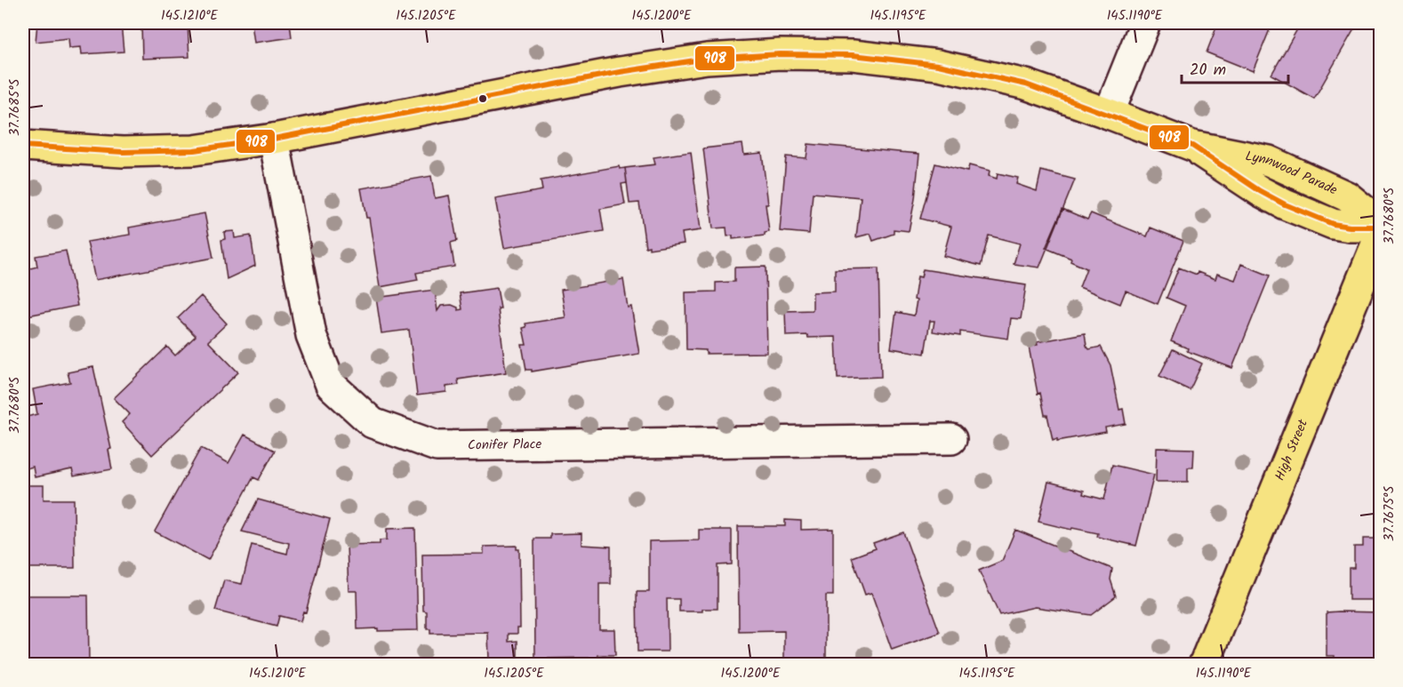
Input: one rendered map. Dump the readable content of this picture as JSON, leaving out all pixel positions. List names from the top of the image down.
{
  "streets": {
    "main road": ["Lynnwood Parade", "High Street"],
    "street": ["Conifer Place"]
  },
  "crossings": [
    ["Lynnwood Parade", "Conifer Place"]
  ],
  "lines": ["transit line 908"],
  "scale_bar": "20 m",
  "coordinates": [
    "145.1210°E",
    "145.1205°E",
    "145.1200°E",
    "145.1195°E",
    "145.1190°E",
    "37.7685°S",
    "37.7680°S",
    "37.7675°S"
  ]
}
